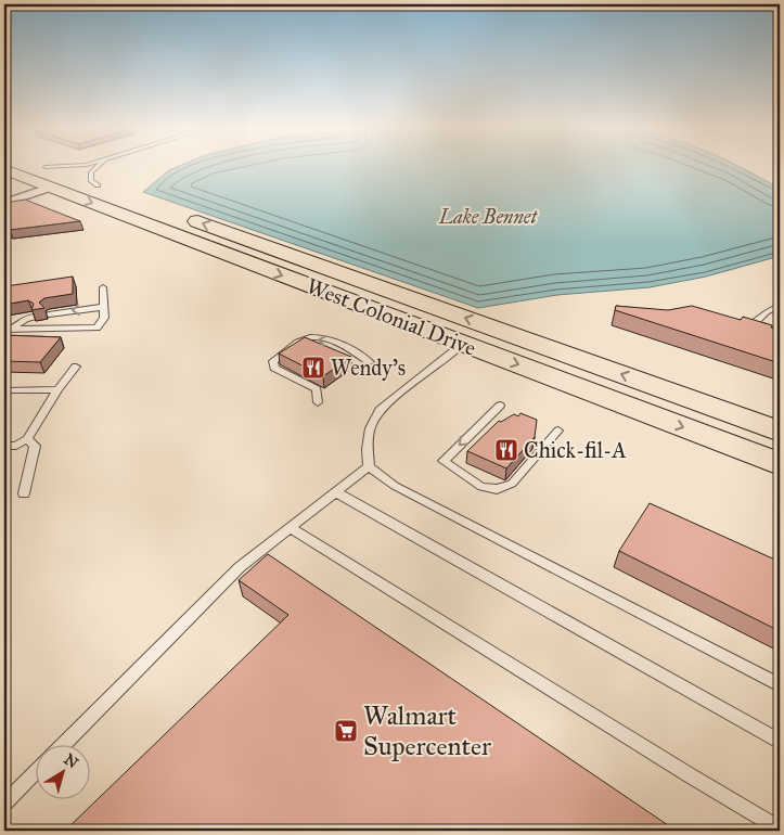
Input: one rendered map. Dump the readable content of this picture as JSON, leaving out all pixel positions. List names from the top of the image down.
{
  "streets": {
    "highway": ["West Colonial Drive"]
  },
  "water": ["Lake Bennet"],
  "places": {
    "restaurant": ["Wendy's", "Chick-fil-A"],
    "supermarket": ["Walmart Supercenter"]
  },
  "north": "top right"
}
